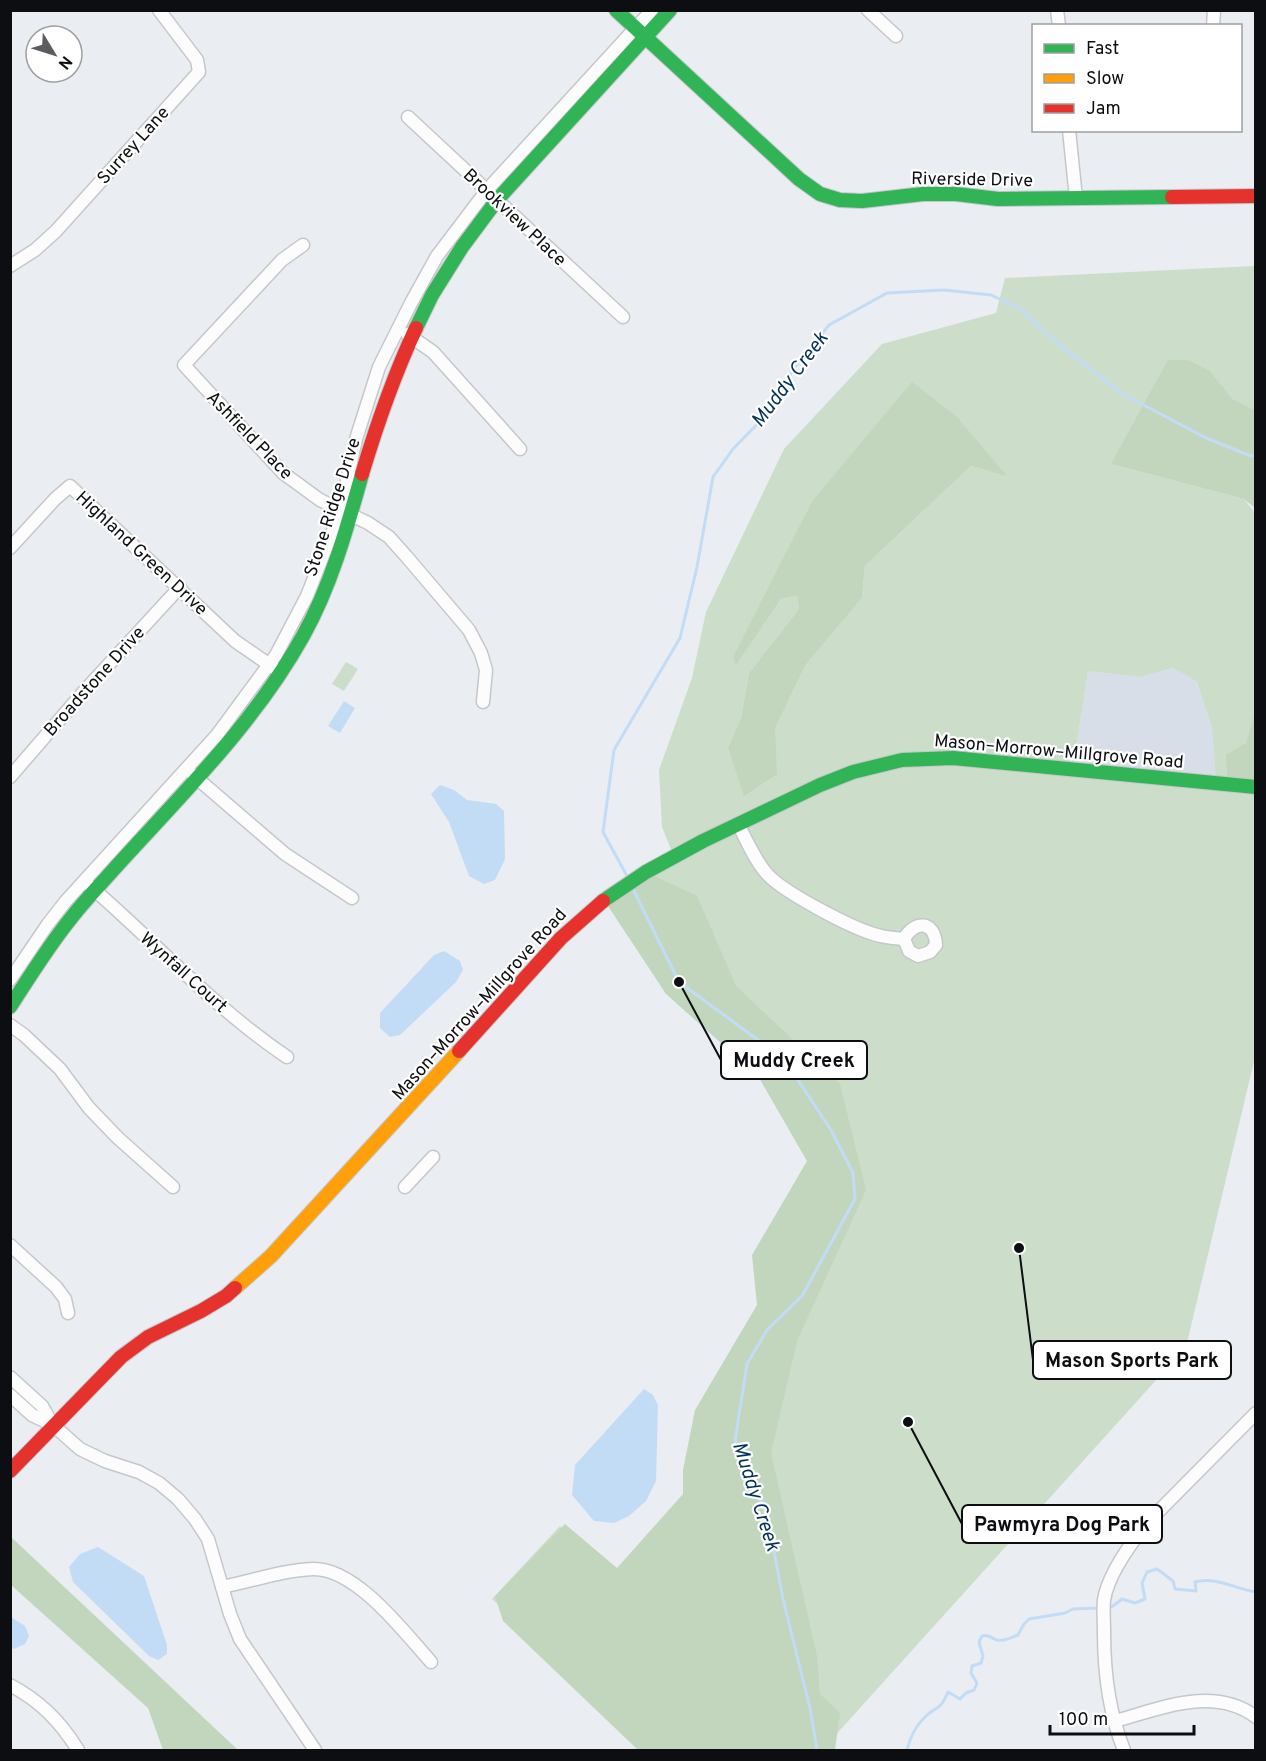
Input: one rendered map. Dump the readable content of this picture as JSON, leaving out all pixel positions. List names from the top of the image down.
{
  "streets": {
    "street": [
      "Surrey Lane",
      "Riverside Drive",
      "Brookview Place",
      "Ashfield Place",
      "Stone Ridge Drive",
      "Highland Green Drive",
      "Broadstone Drive",
      "Mason–Morrow–Millgrove Road",
      "Wynfall Court"
    ]
  },
  "crossings": [
    ["Riverside Drive", "Stone Ridge Drive"],
    ["Brookview Place", "Stone Ridge Drive"],
    ["Ashfield Place", "Stone Ridge Drive"],
    ["Stone Ridge Drive", "Highland Green Drive"],
    ["Stone Ridge Drive", "Wynfall Court"],
    ["Highland Green Drive", "Broadstone Drive"]
  ],
  "water": ["Muddy Creek"],
  "places": ["Muddy Creek", "Mason Sports Park", "Pawmyra Dog Park"],
  "legend": ["Fast", "Slow", "Jam"],
  "scale_bar": "100 m",
  "north": "bottom right"
}
